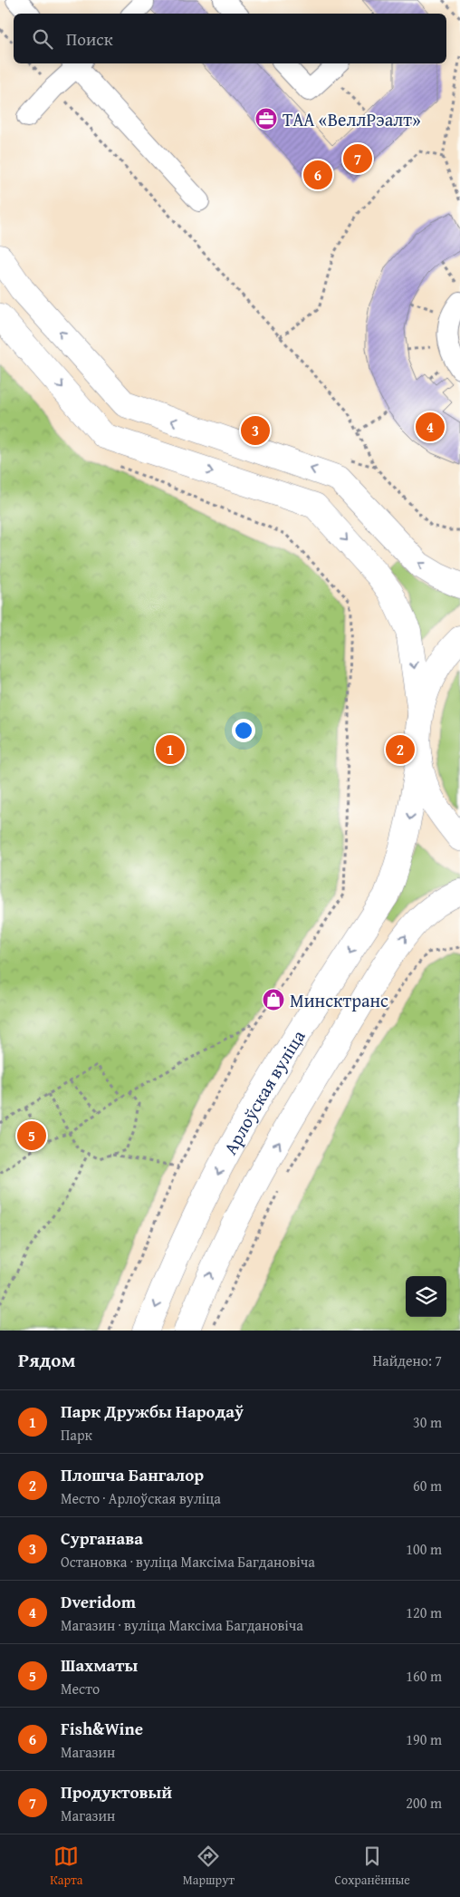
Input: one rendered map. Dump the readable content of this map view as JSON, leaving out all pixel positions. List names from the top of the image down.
{
  "streets": {
    "main road": ["Арлоўская вуліца"]
  },
  "places": {
    "office": ["ТАА «ВеллРэалт»"],
    "shop": ["Минсктранс"]
  },
  "page": {
    "search": "Поиск",
    "pins": [
      "7",
      "6",
      "4",
      "3",
      "1",
      "2",
      "5"
    ],
    "heading": ["Рядом", "Найдено: 7"],
    "list": [
      {
        "mark": "1",
        "name": "Парк Дружбы Народаў",
        "note": "Парк",
        "value": "30 m"
      },
      {
        "mark": "2",
        "name": "Плошча Бангалор",
        "note": "Место · Арлоўская вуліца",
        "value": "60 m"
      },
      {
        "mark": "3",
        "name": "Сурганава",
        "note": "Остановка · вуліца Максіма Багдановіча",
        "value": "100 m"
      },
      {
        "mark": "4",
        "name": "Dveridom",
        "note": "Магазин · вуліца Максіма Багдановіча",
        "value": "120 m"
      },
      {
        "mark": "5",
        "name": "Шахматы",
        "note": "Место",
        "value": "160 m"
      },
      {
        "mark": "6",
        "name": "Fish&Wine",
        "note": "Магазин",
        "value": "190 m"
      },
      {
        "mark": "7",
        "name": "Продуктовый",
        "note": "Магазин",
        "value": "200 m"
      }
    ],
    "nav": ["Карта", "Маршрут", "Сохранённые"]
  }
}
